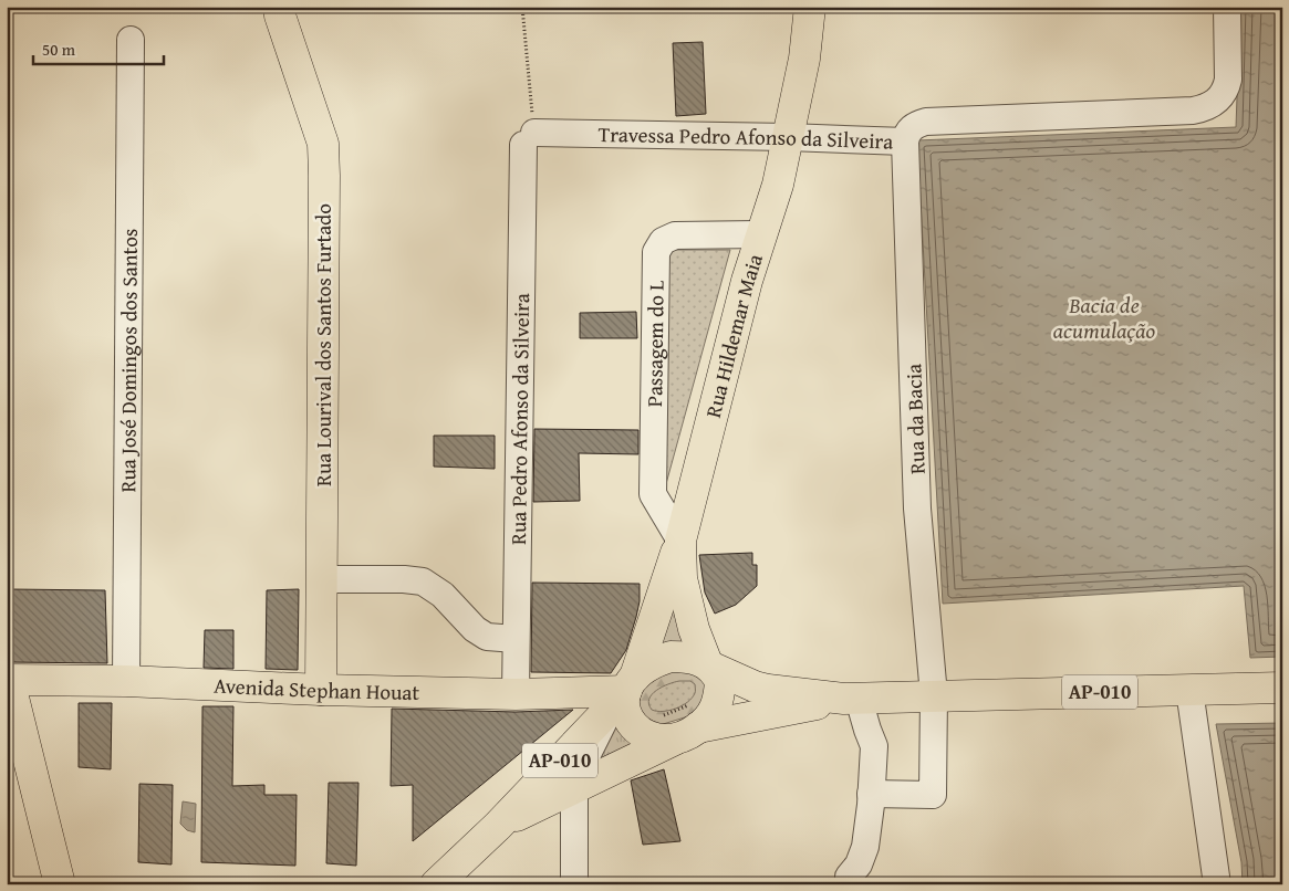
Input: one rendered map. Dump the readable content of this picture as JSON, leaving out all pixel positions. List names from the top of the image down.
{
  "streets": {
    "main road": [
      "Rua Hildemar Maia",
      "Rua Lourival dos Santos Furtado",
      "Avenida Stephan Houat",
      "AP-010"
    ],
    "street": [
      "Travessa Pedro Afonso da Silveira",
      "Passagem do L",
      "Rua José Domingos dos Santos",
      "Rua da Bacia",
      "Rua Pedro Afonso da Silveira"
    ]
  },
  "crossings": [
    ["Travessa Pedro Afonso da Silveira", "Rua Hildemar Maia"],
    ["Travessa Pedro Afonso da Silveira", "Rua da Bacia"],
    ["Travessa Pedro Afonso da Silveira", "Rua Pedro Afonso da Silveira"],
    ["Rua Hildemar Maia", "Passagem do L"],
    ["Rua Hildemar Maia", "Avenida Stephan Houat"],
    ["Rua Hildemar Maia", "AP-010"],
    ["Rua Lourival dos Santos Furtado", "Avenida Stephan Houat"],
    ["Rua José Domingos dos Santos", "Avenida Stephan Houat"],
    ["Rua da Bacia", "AP-010"],
    ["Rua Pedro Afonso da Silveira", "Avenida Stephan Houat"],
    ["Avenida Stephan Houat", "AP-010"]
  ],
  "water": ["Bacia de acumulação"],
  "scale_bar": "50 m"
}
